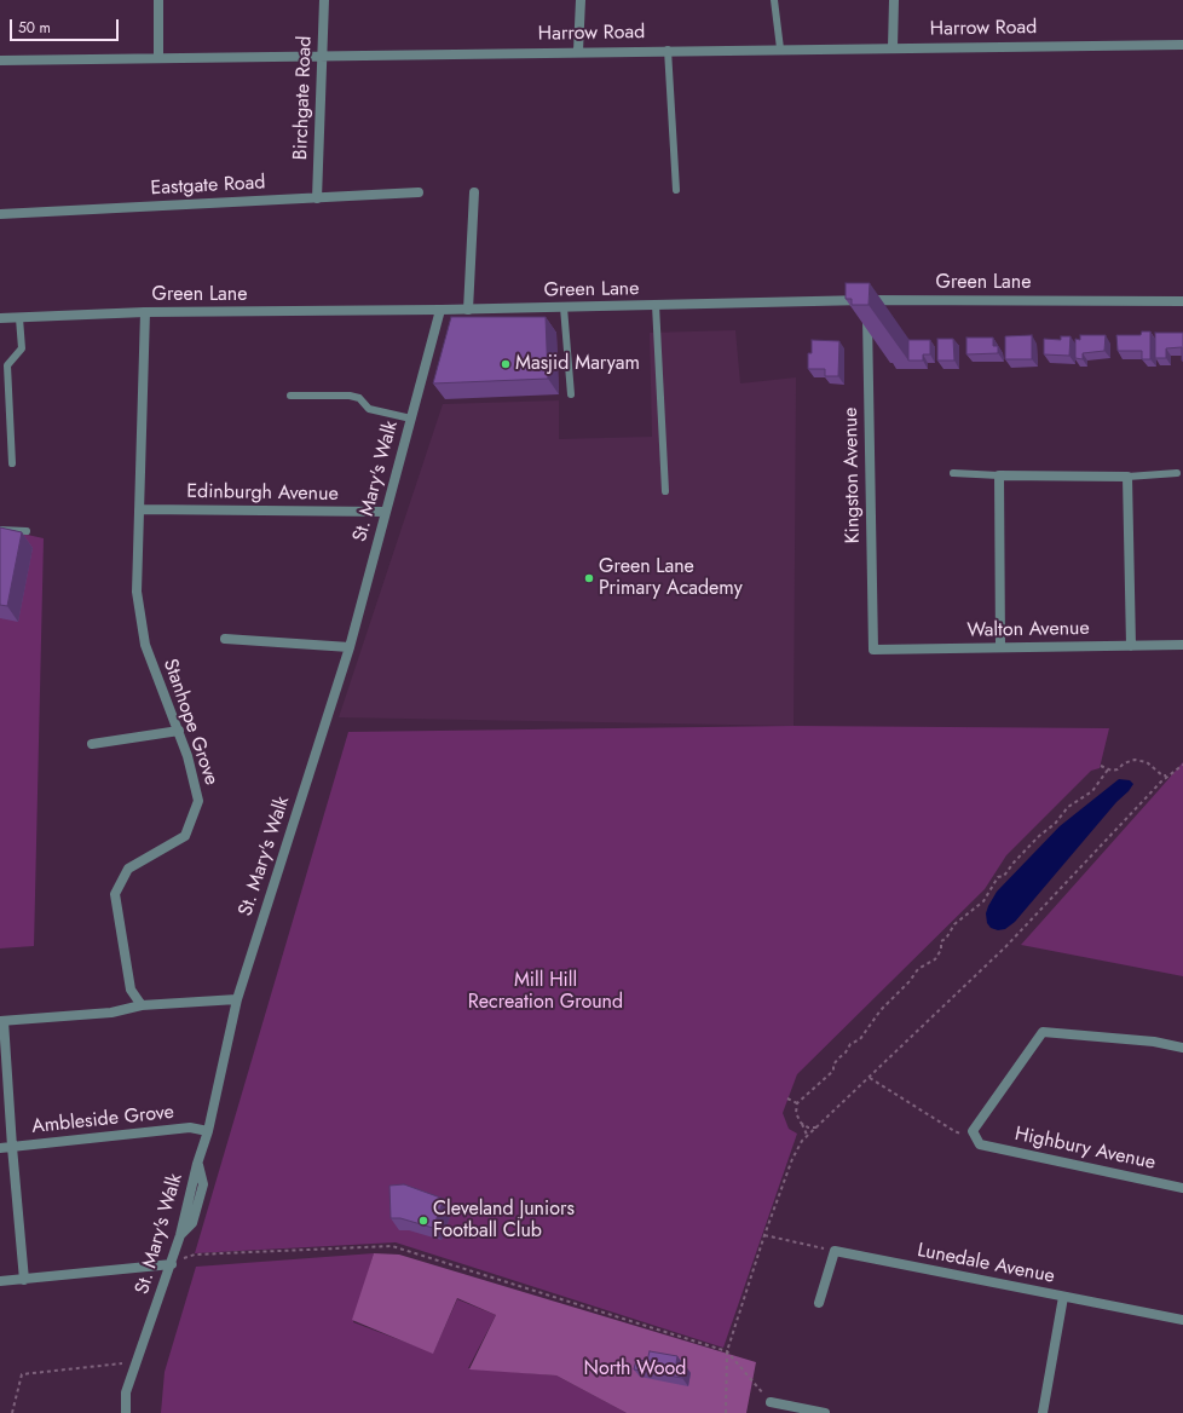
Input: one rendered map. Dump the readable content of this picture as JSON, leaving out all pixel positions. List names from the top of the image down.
{
  "streets": {
    "street": [
      "Harrow Road",
      "Birchgate Road",
      "Eastgate Road",
      "Green Lane",
      "Kingston Avenue",
      "St. Mary's Walk",
      "Edinburgh Avenue",
      "Walton Avenue",
      "Stanhope Grove",
      "Ambleside Grove",
      "Highbury Avenue",
      "Lunedale Avenue"
    ]
  },
  "crossings": [
    ["Harrow Road", "Birchgate Road"],
    ["Birchgate Road", "Eastgate Road"],
    ["Green Lane", "Kingston Avenue"],
    ["Green Lane", "St. Mary's Walk"],
    ["Green Lane", "Stanhope Grove"],
    ["Kingston Avenue", "Walton Avenue"],
    ["St. Mary's Walk", "Edinburgh Avenue"],
    ["St. Mary's Walk", "Ambleside Grove"],
    ["Edinburgh Avenue", "Stanhope Grove"]
  ],
  "parks": ["Mill Hill Recreation Ground", "North Wood"],
  "places": ["Masjid Maryam", "Green Lane Primary Academy", "Cleveland Juniors Football Club"],
  "scale_bar": "50 m"
}
